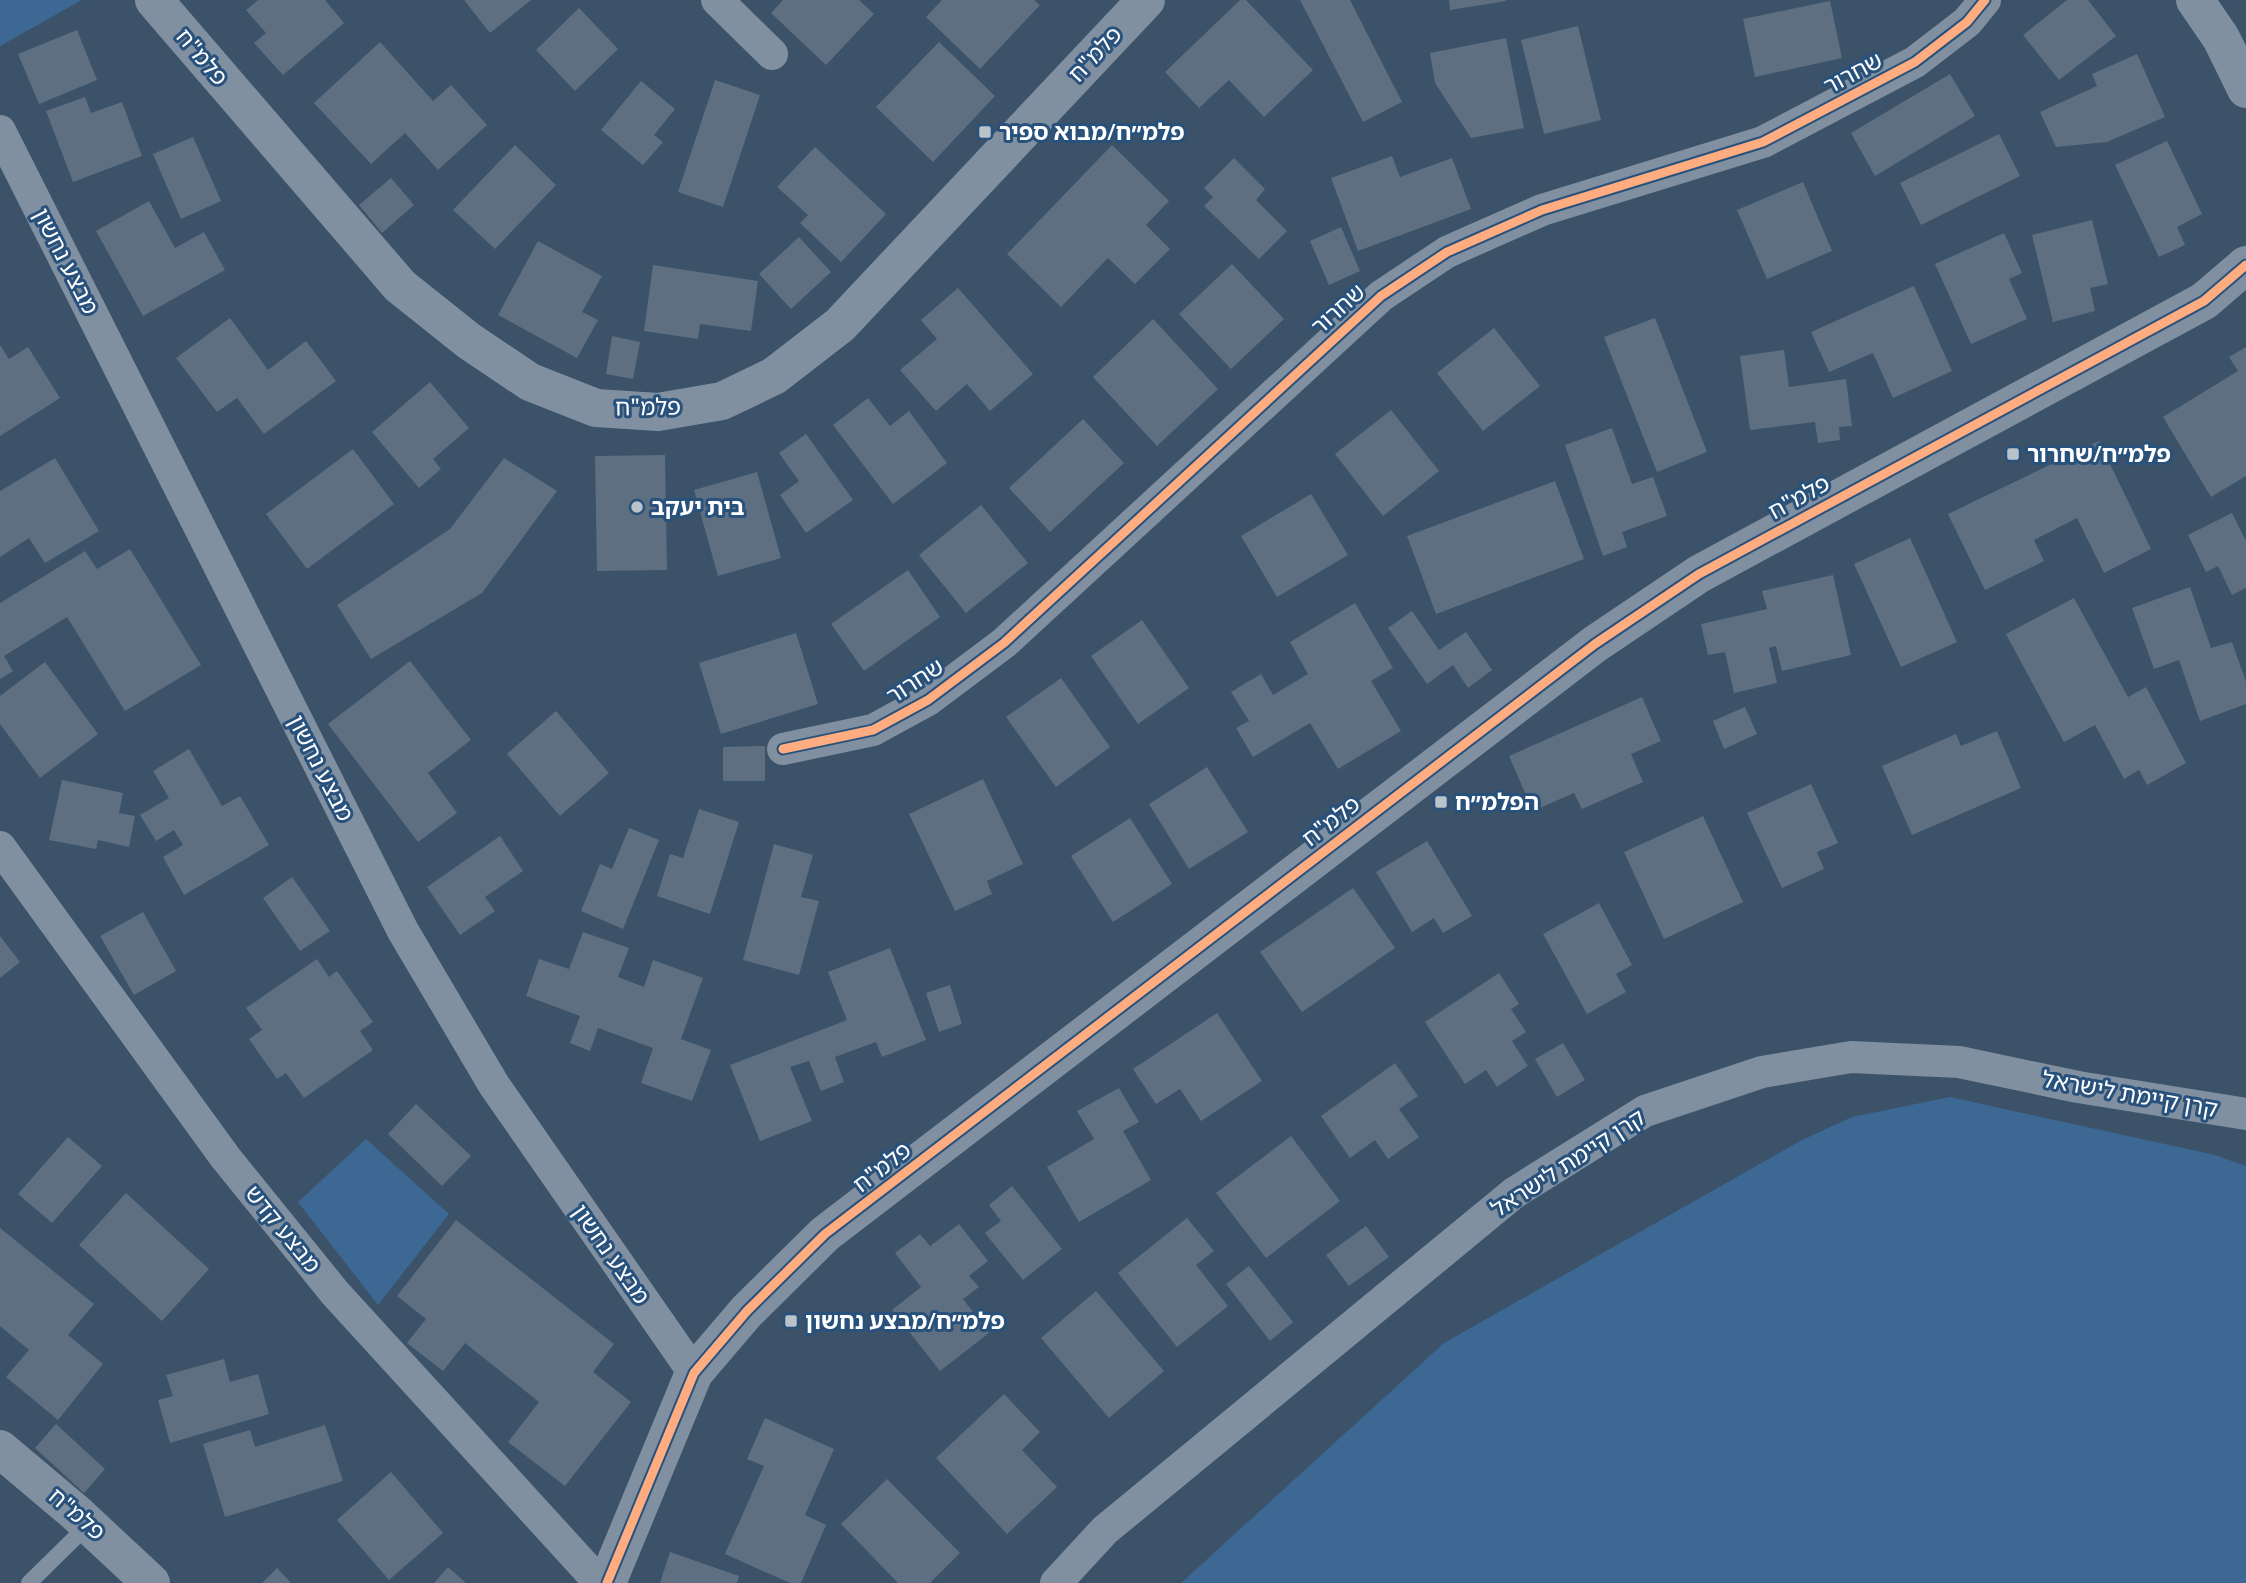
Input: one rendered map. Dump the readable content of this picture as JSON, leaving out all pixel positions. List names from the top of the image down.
{
  "streets": {
    "street": [
      "פלמ\"ח",
      "שחרור",
      "מבצע נחשון",
      "קרן קיימת לישראל",
      "מבצע קדש"
    ]
  },
  "crossings": [
    ["פלמ\"ח", "מבצע נחשון"]
  ],
  "places": {
    "transit": [
      "פלמ״ח/מבוא ספיר",
      "פלמ״ח/שחרור",
      "הפלמ״ח",
      "פלמ״ח/מבצע נחשון"
    ],
    "other": ["בית יעקב"]
  }
}
